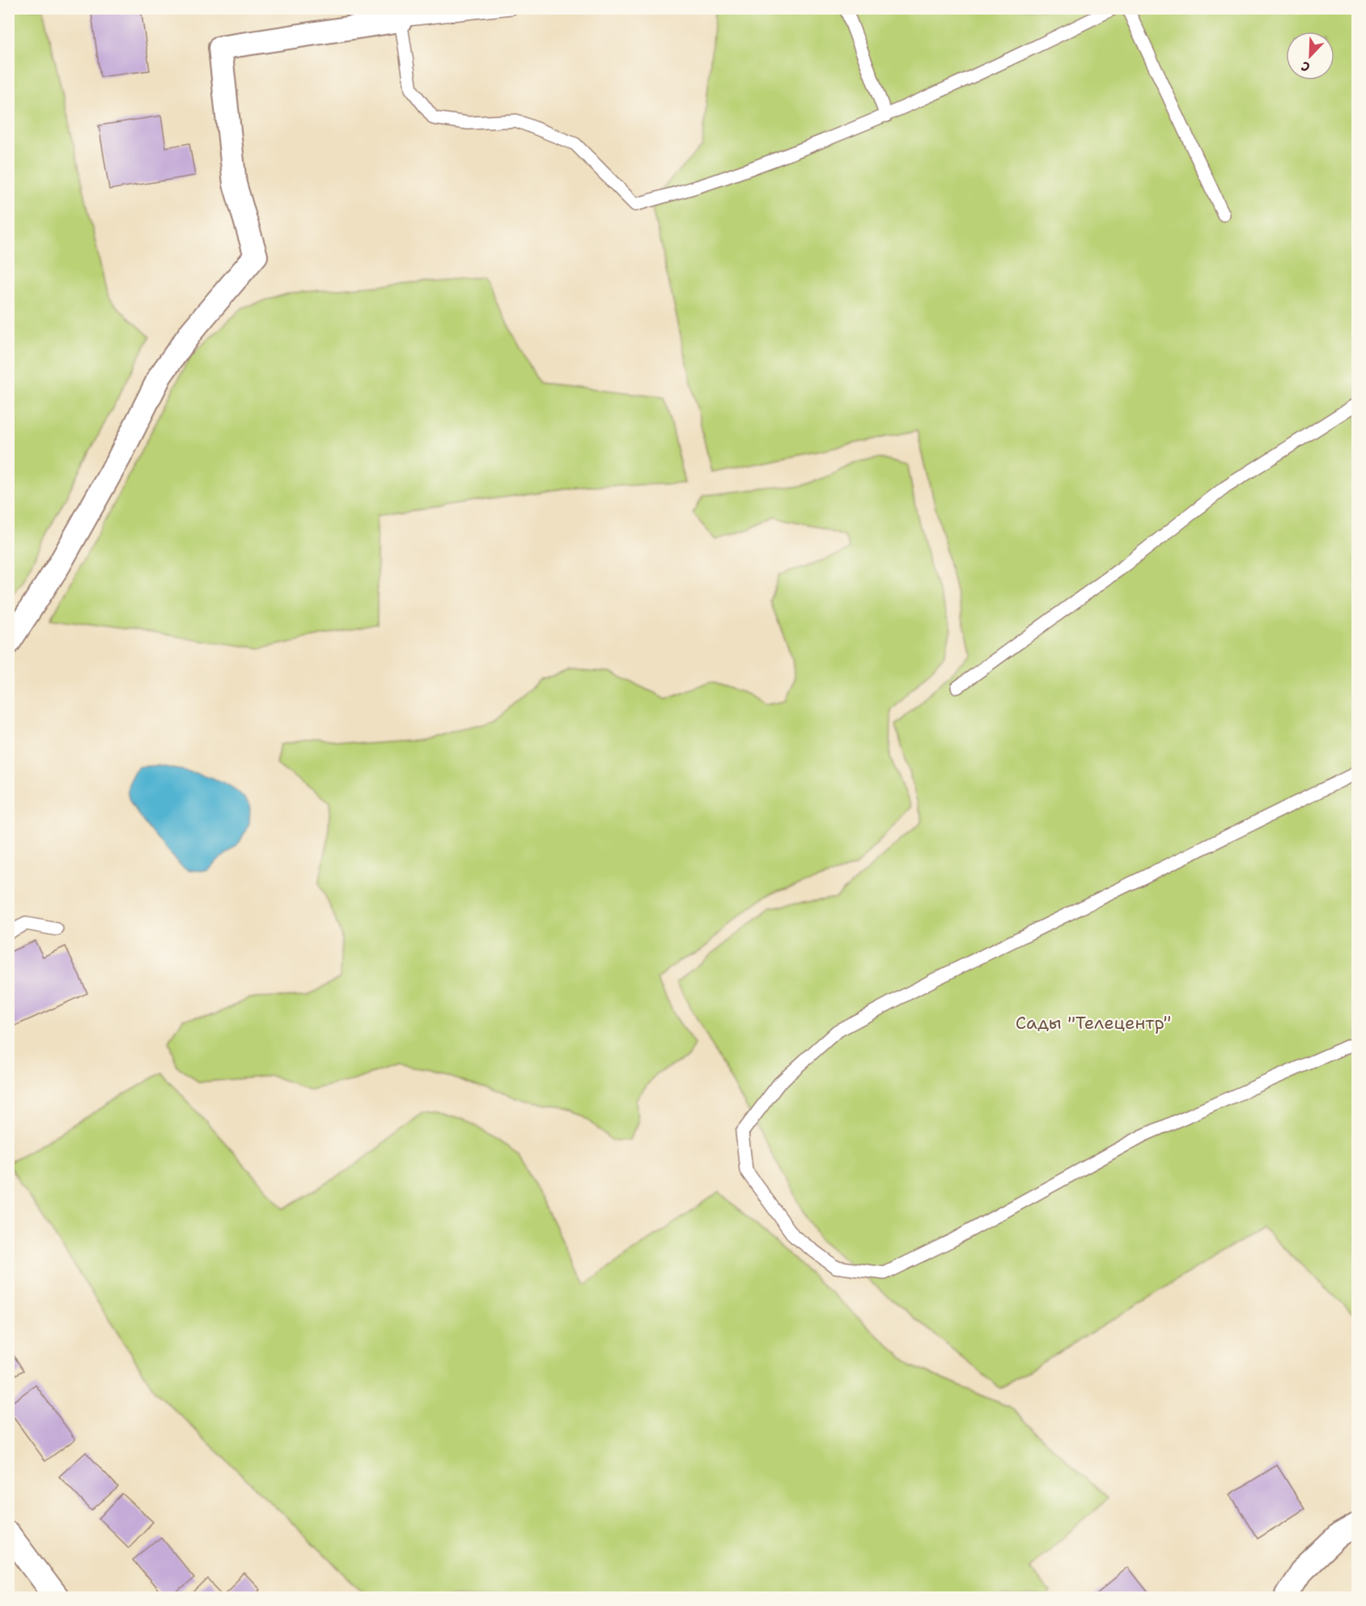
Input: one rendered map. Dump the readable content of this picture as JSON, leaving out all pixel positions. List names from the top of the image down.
{
  "parks": ["Сады \"Телецентр\""],
  "north": "bottom left"
}
